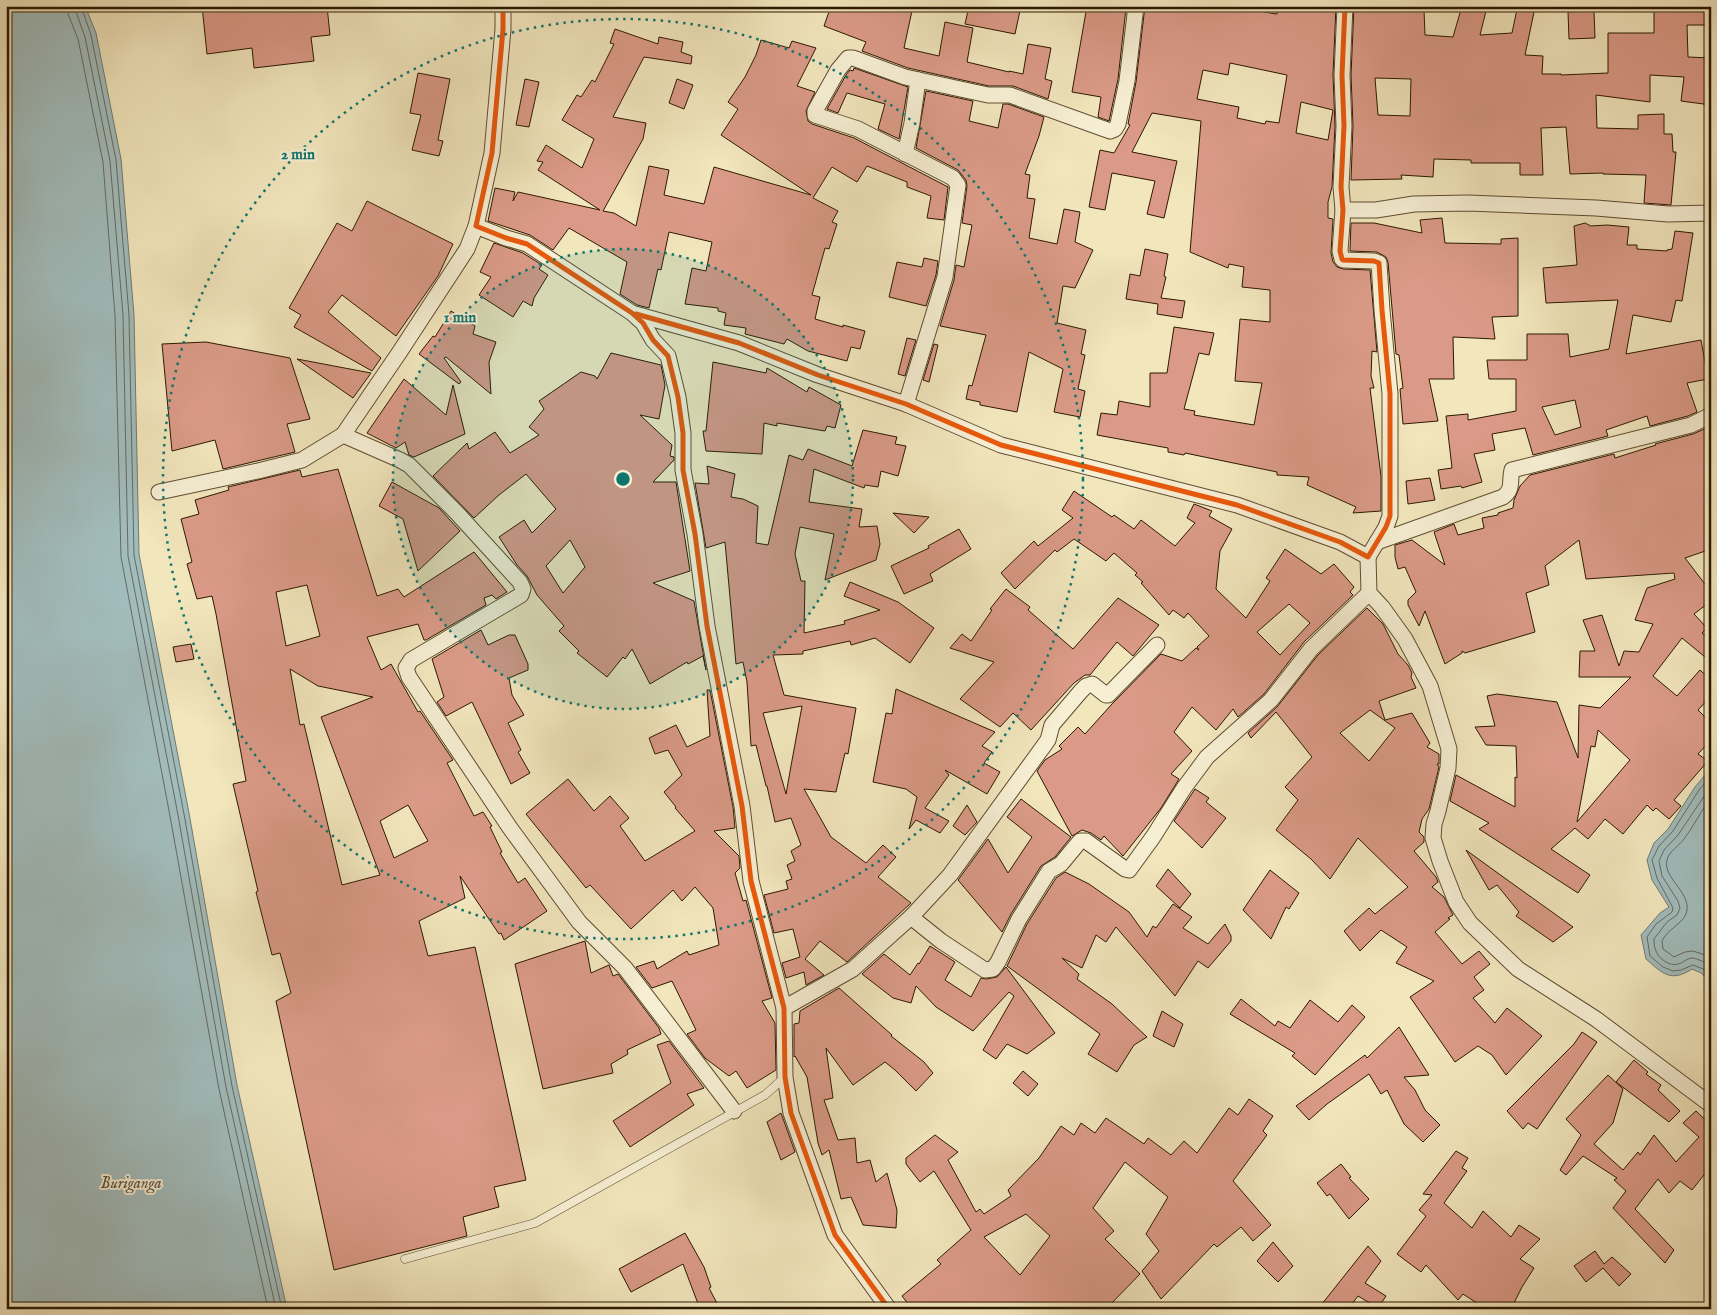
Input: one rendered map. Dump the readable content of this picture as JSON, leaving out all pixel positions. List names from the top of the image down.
{
  "water": ["Buriganga"],
  "rings": ["2 min", "1 min"]
}
